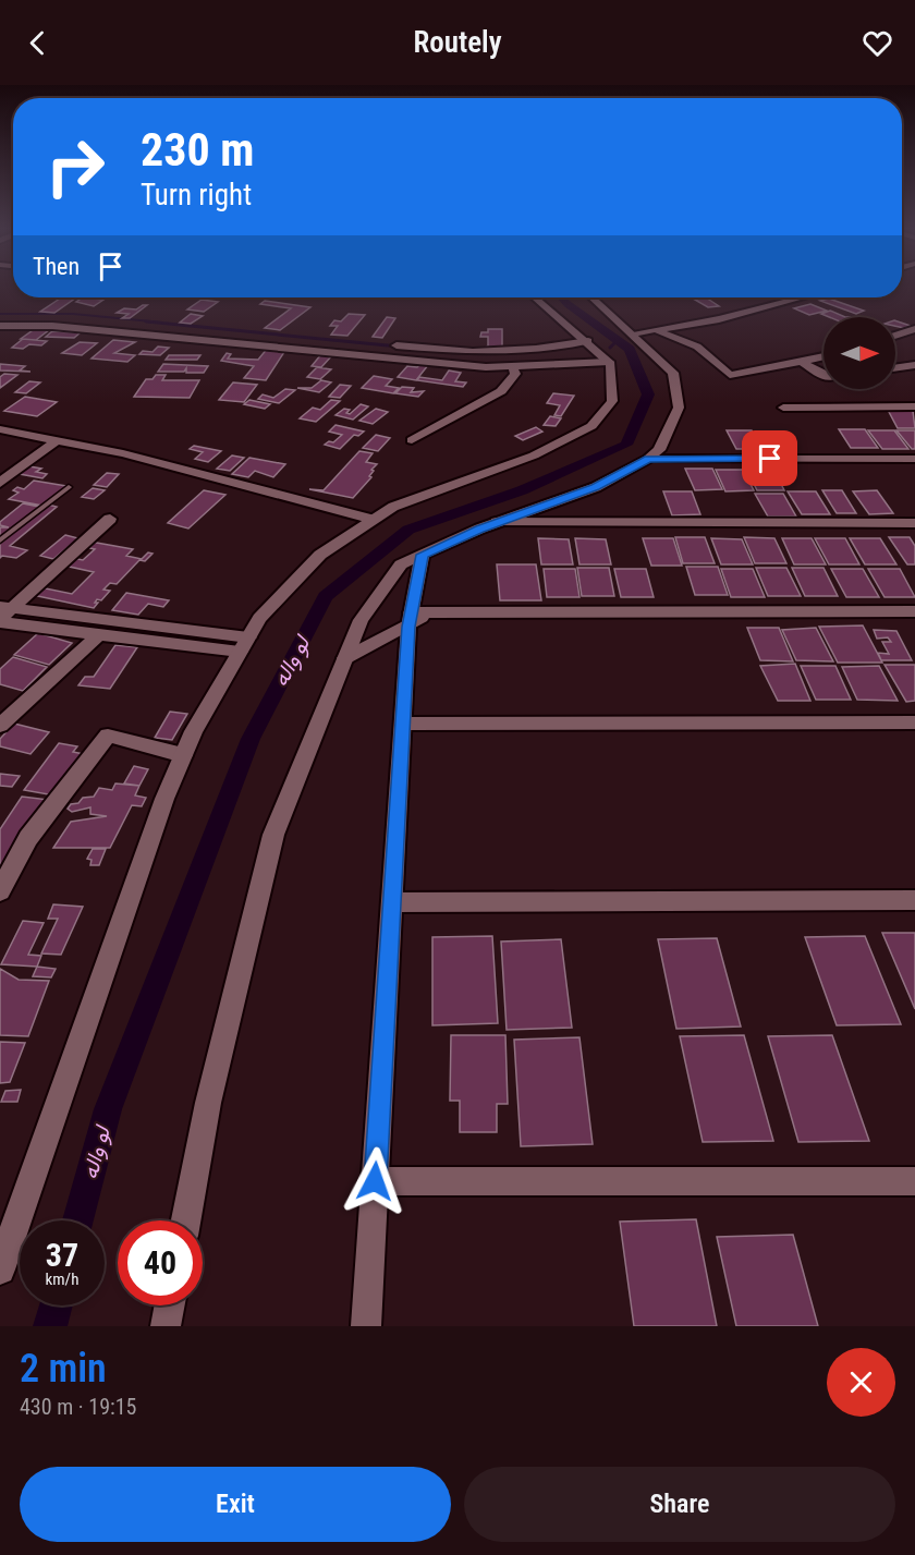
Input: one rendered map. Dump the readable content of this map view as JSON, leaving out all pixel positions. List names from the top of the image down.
{
  "water": ["لو واله"],
  "north": "right",
  "page": {
    "header": "Routely",
    "turn": ["230 m", "Turn right"],
    "then": "Then",
    "speed": "37 km/h",
    "limit": "40",
    "heading": ["2 min", "430 m · 19:15"],
    "buttons": ["Exit", "Share"]
  }
}
